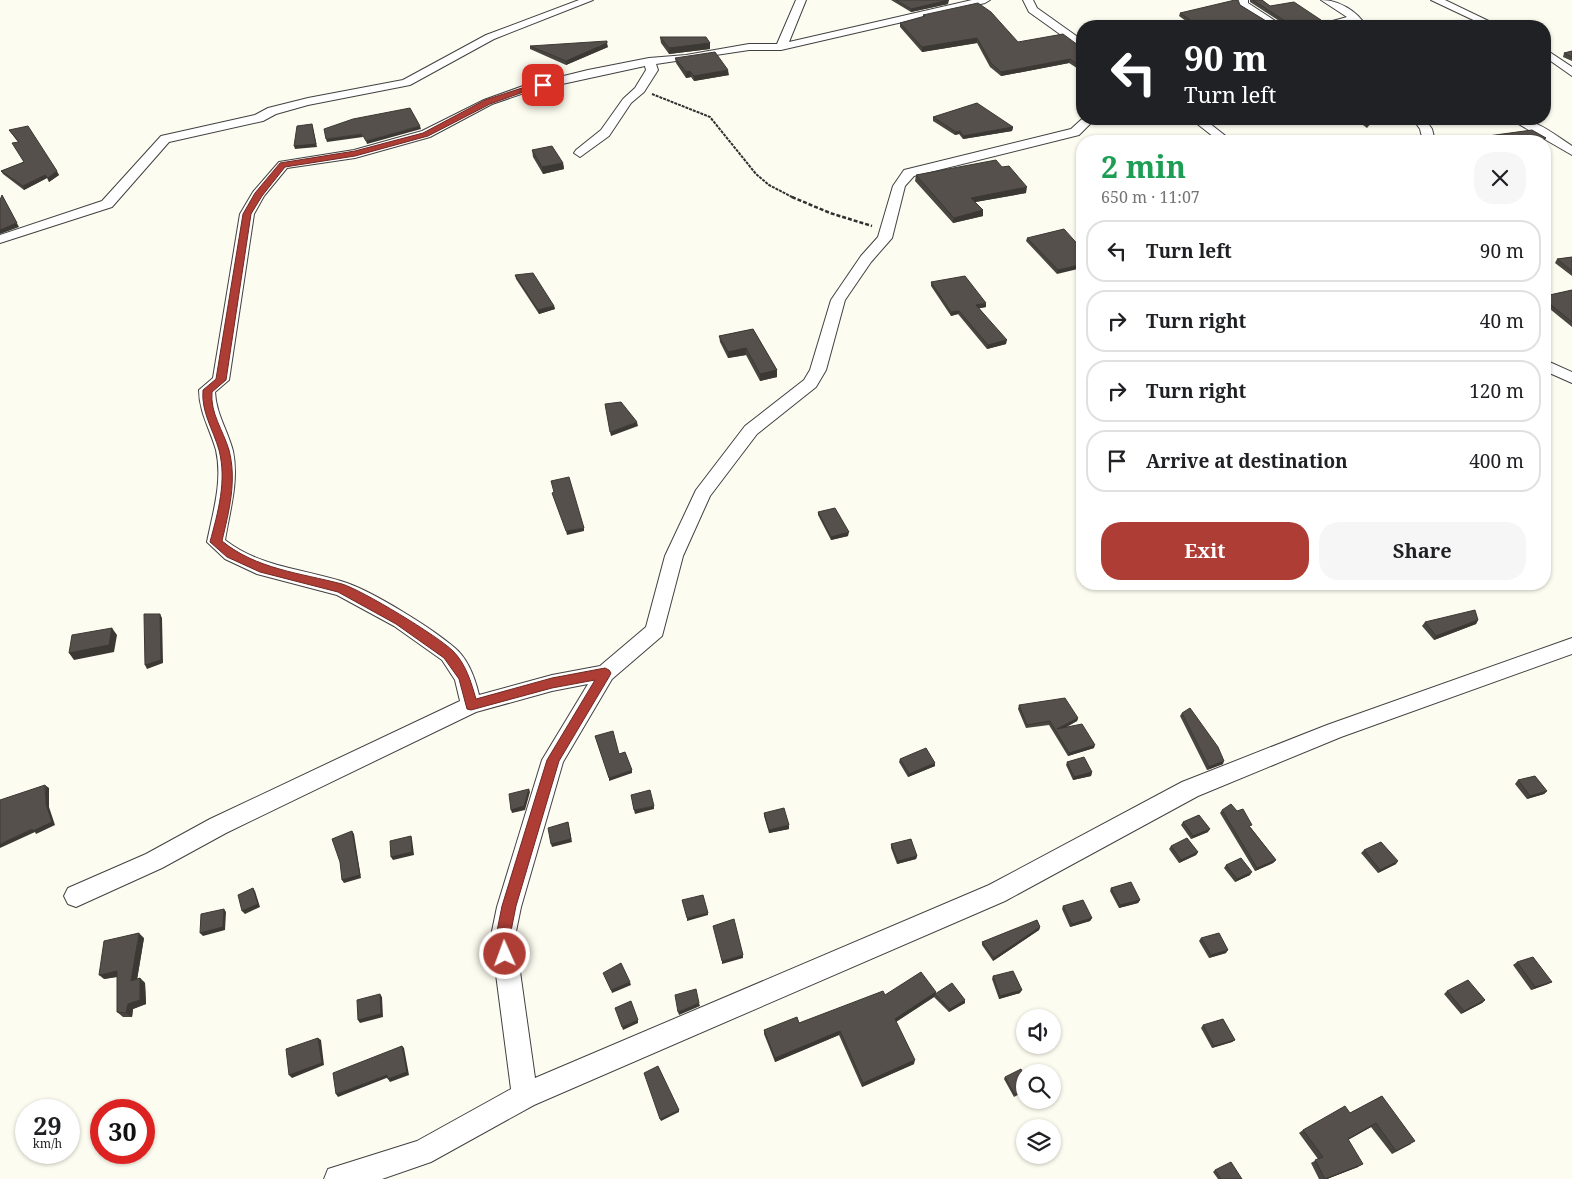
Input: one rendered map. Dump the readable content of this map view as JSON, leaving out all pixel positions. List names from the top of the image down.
{
  "page": {
    "turn": ["90 m", "Turn left"],
    "heading": ["2 min", "650 m · 11:07"],
    "list": [
      {
        "name": "Turn left",
        "value": "90 m"
      },
      {
        "name": "Turn right",
        "value": "40 m"
      },
      {
        "name": "Turn right",
        "value": "120 m"
      },
      {
        "name": "Arrive at destination",
        "value": "400 m"
      }
    ],
    "buttons": ["Exit", "Share"],
    "speed": "29 km/h",
    "limit": "30"
  }
}
